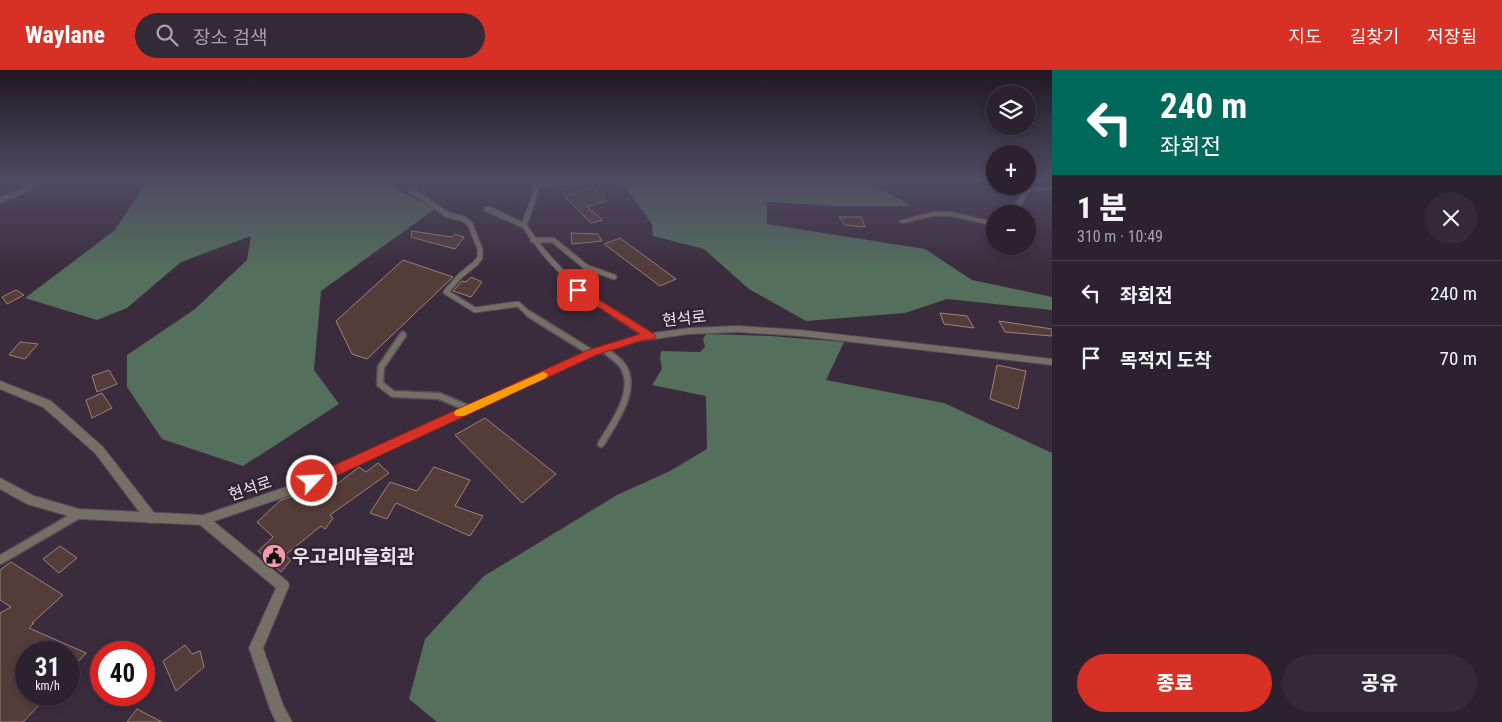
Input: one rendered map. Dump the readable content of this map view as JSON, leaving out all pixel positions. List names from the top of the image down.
{
  "streets": {
    "street": ["현석로"]
  },
  "places": {
    "public building": ["우고리마을회관"]
  },
  "page": {
    "header": "Waylane",
    "search": "장소 검색",
    "nav": ["지도", "길찾기", "저장됨"],
    "turn": ["240 m", "좌회전"],
    "map_buttons": ["+", "−"],
    "heading": ["1 분", "310 m · 10:49"],
    "list": [
      {
        "name": "좌회전",
        "value": "240 m"
      },
      {
        "name": "목적지 도착",
        "value": "70 m"
      }
    ],
    "speed": "31 km/h",
    "limit": "40",
    "buttons": ["종료", "공유"]
  }
}
